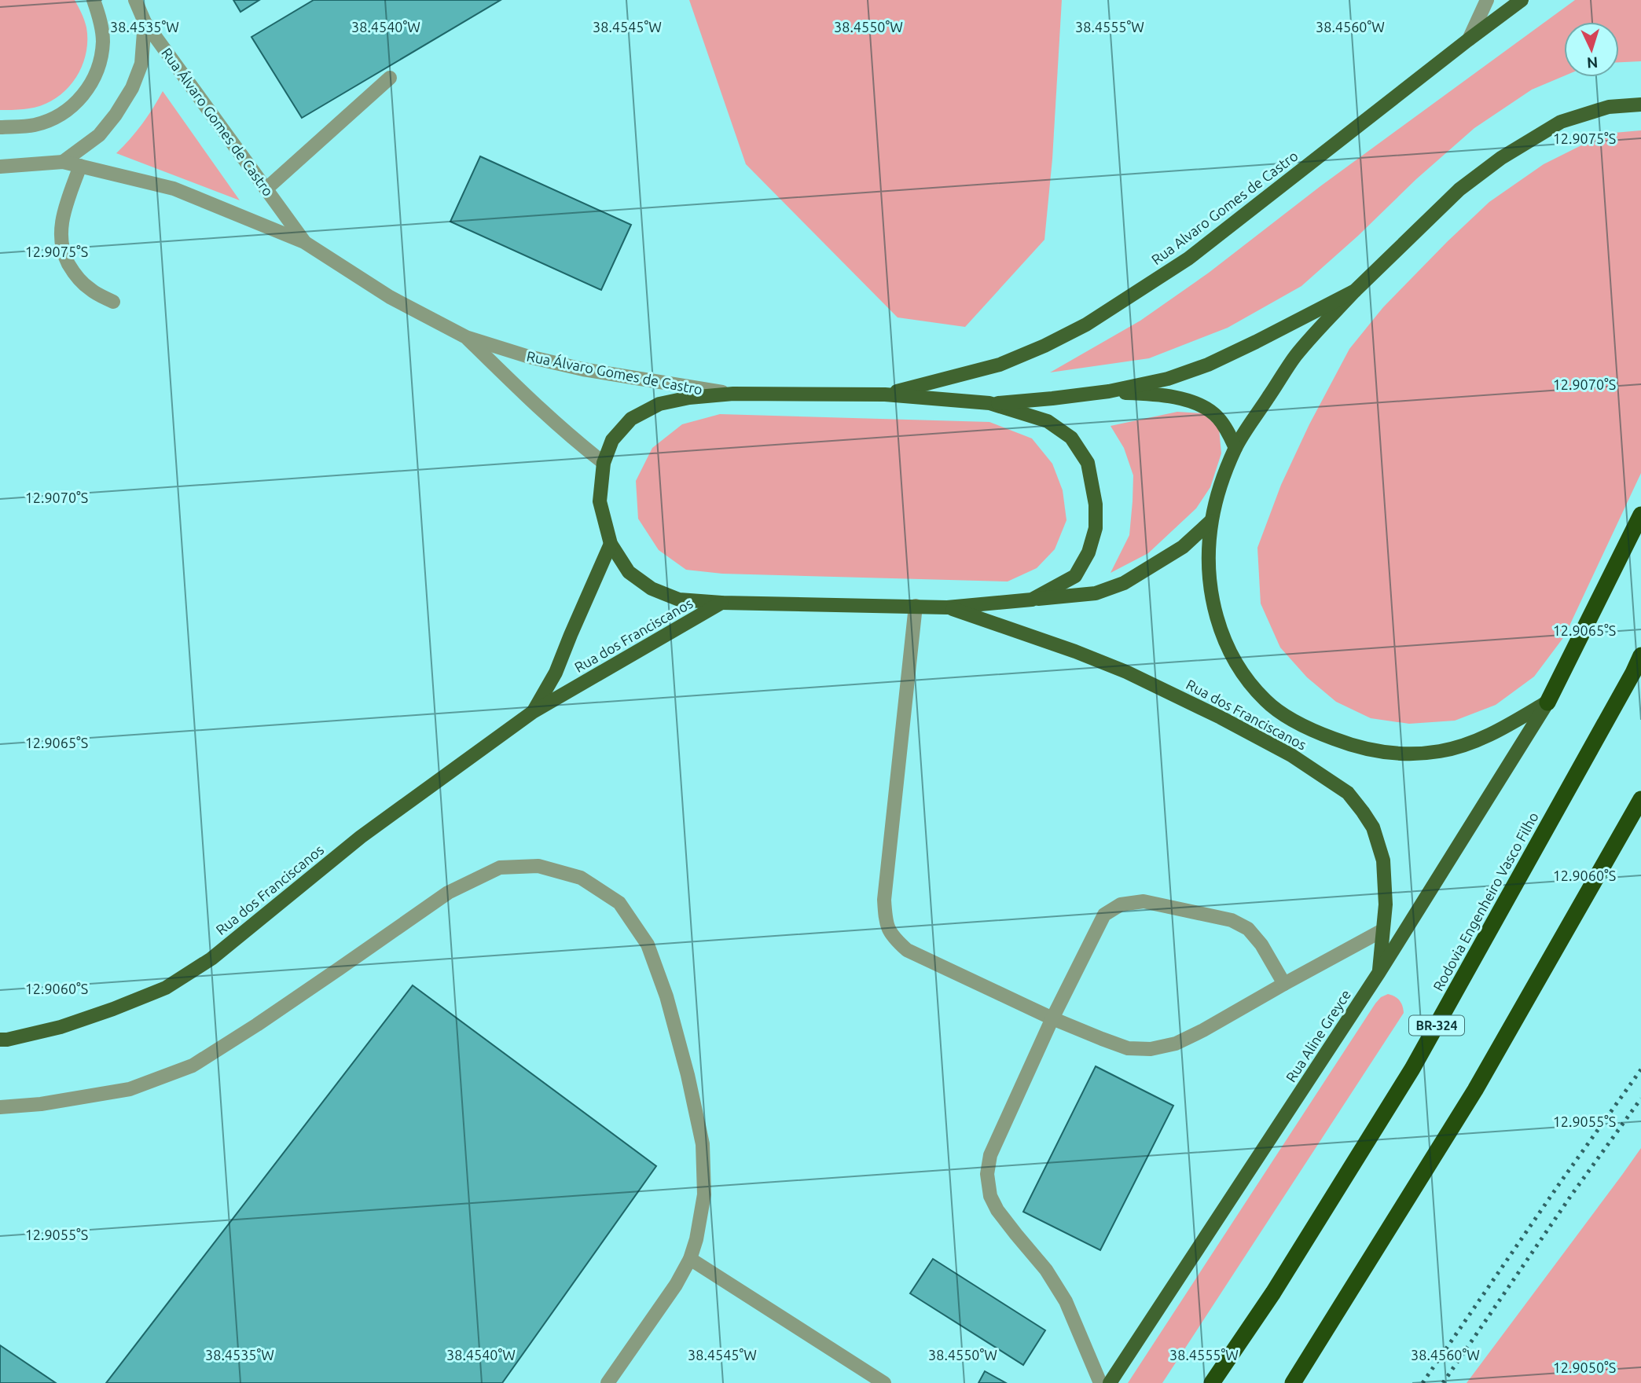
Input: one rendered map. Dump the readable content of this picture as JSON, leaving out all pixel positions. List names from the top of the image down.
{
  "streets": {
    "highway": ["Rodovia Engenheiro Vasco Filho", "BR-324"],
    "main road": ["Rua Alvaro Gomes de Castro", "Rua dos Franciscanos", "Rua Aline Greyce"],
    "street": ["Rua Álvaro Gomes de Castro"]
  },
  "crossings": [
    ["Rua dos Franciscanos", "Rua Aline Greyce"]
  ],
  "north": "bottom",
  "coordinates": [
    "38.4535°W",
    "38.4540°W",
    "38.4545°W",
    "38.4550°W",
    "38.4555°W",
    "38.4560°W",
    "12.9075°S",
    "12.9070°S",
    "12.9065°S",
    "12.9060°S",
    "12.9055°S",
    "12.9050°S"
  ]
}
